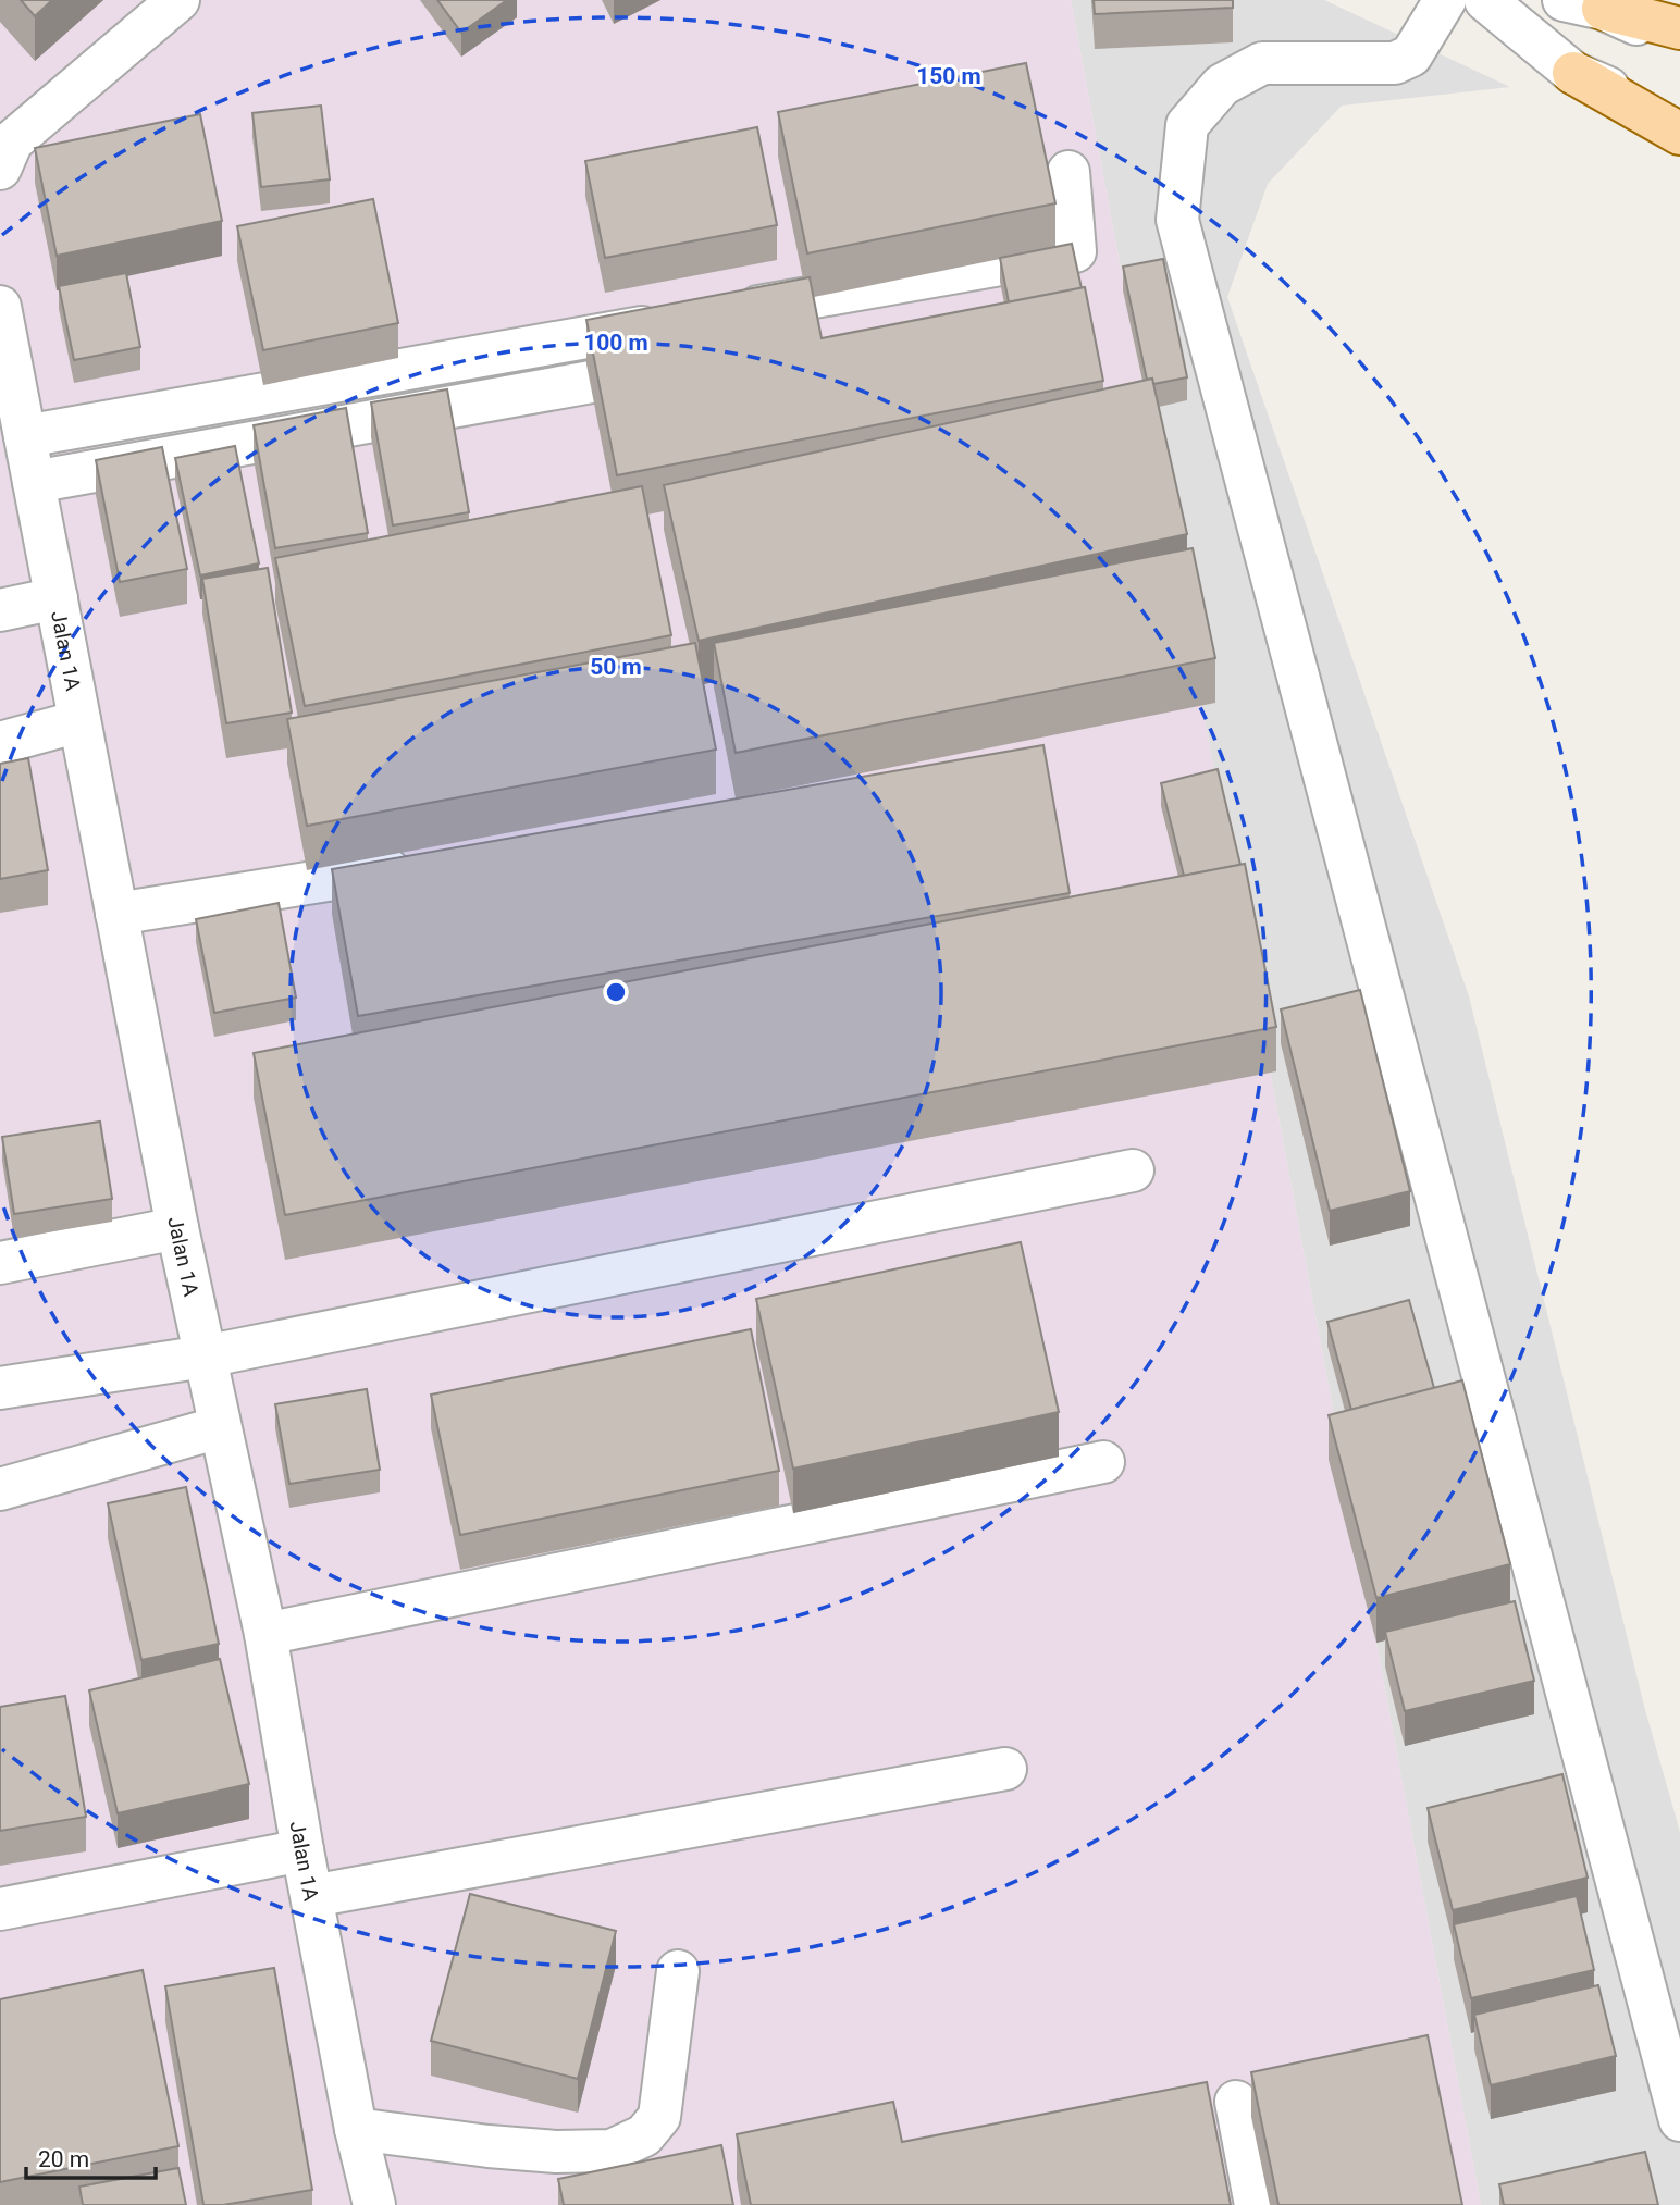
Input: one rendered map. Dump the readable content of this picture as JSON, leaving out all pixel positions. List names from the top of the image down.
{
  "streets": {
    "street": ["Jalan 1A"]
  },
  "scale_bar": "20 m",
  "rings": ["150 m", "100 m", "50 m"]
}
